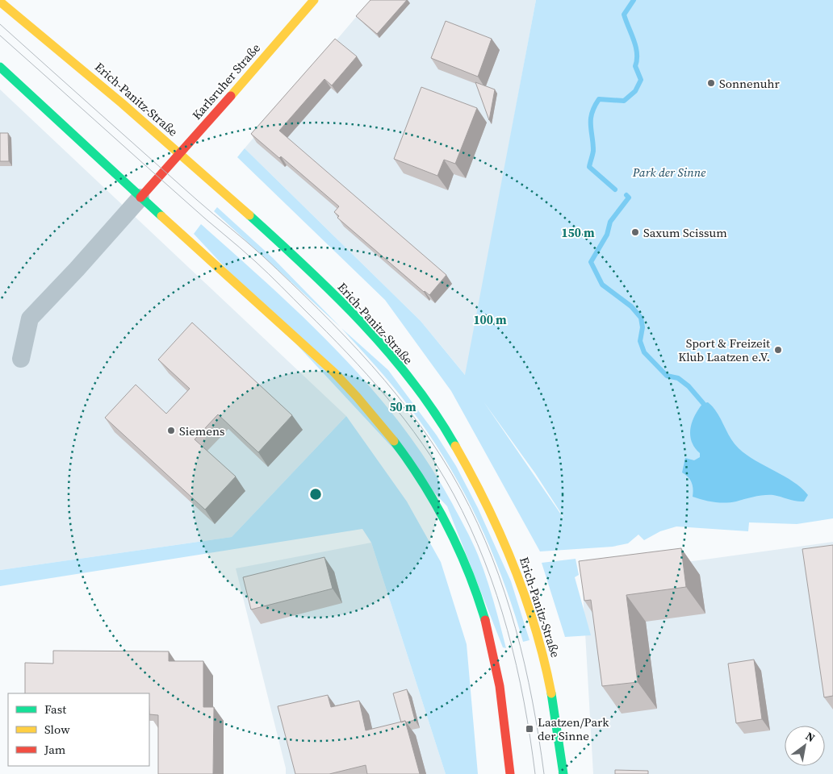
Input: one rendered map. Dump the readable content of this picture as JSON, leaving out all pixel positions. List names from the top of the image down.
{
  "streets": {
    "main road": ["Karlsruher Straße", "Erich-Panitz-Straße"]
  },
  "crossings": [
    ["Karlsruher Straße", "Erich-Panitz-Straße"]
  ],
  "parks": ["Park der Sinne"],
  "places": {
    "other": [
      "Sonnenuhr",
      "Saxum Scissum",
      "Sport & Freizeit Klub Laatzen e.V.",
      "Siemens"
    ],
    "transit": ["Laatzen/Park der Sinne"]
  },
  "legend": ["Fast", "Slow", "Jam"],
  "north": "top right",
  "rings": ["150 m", "100 m", "50 m"]
}
